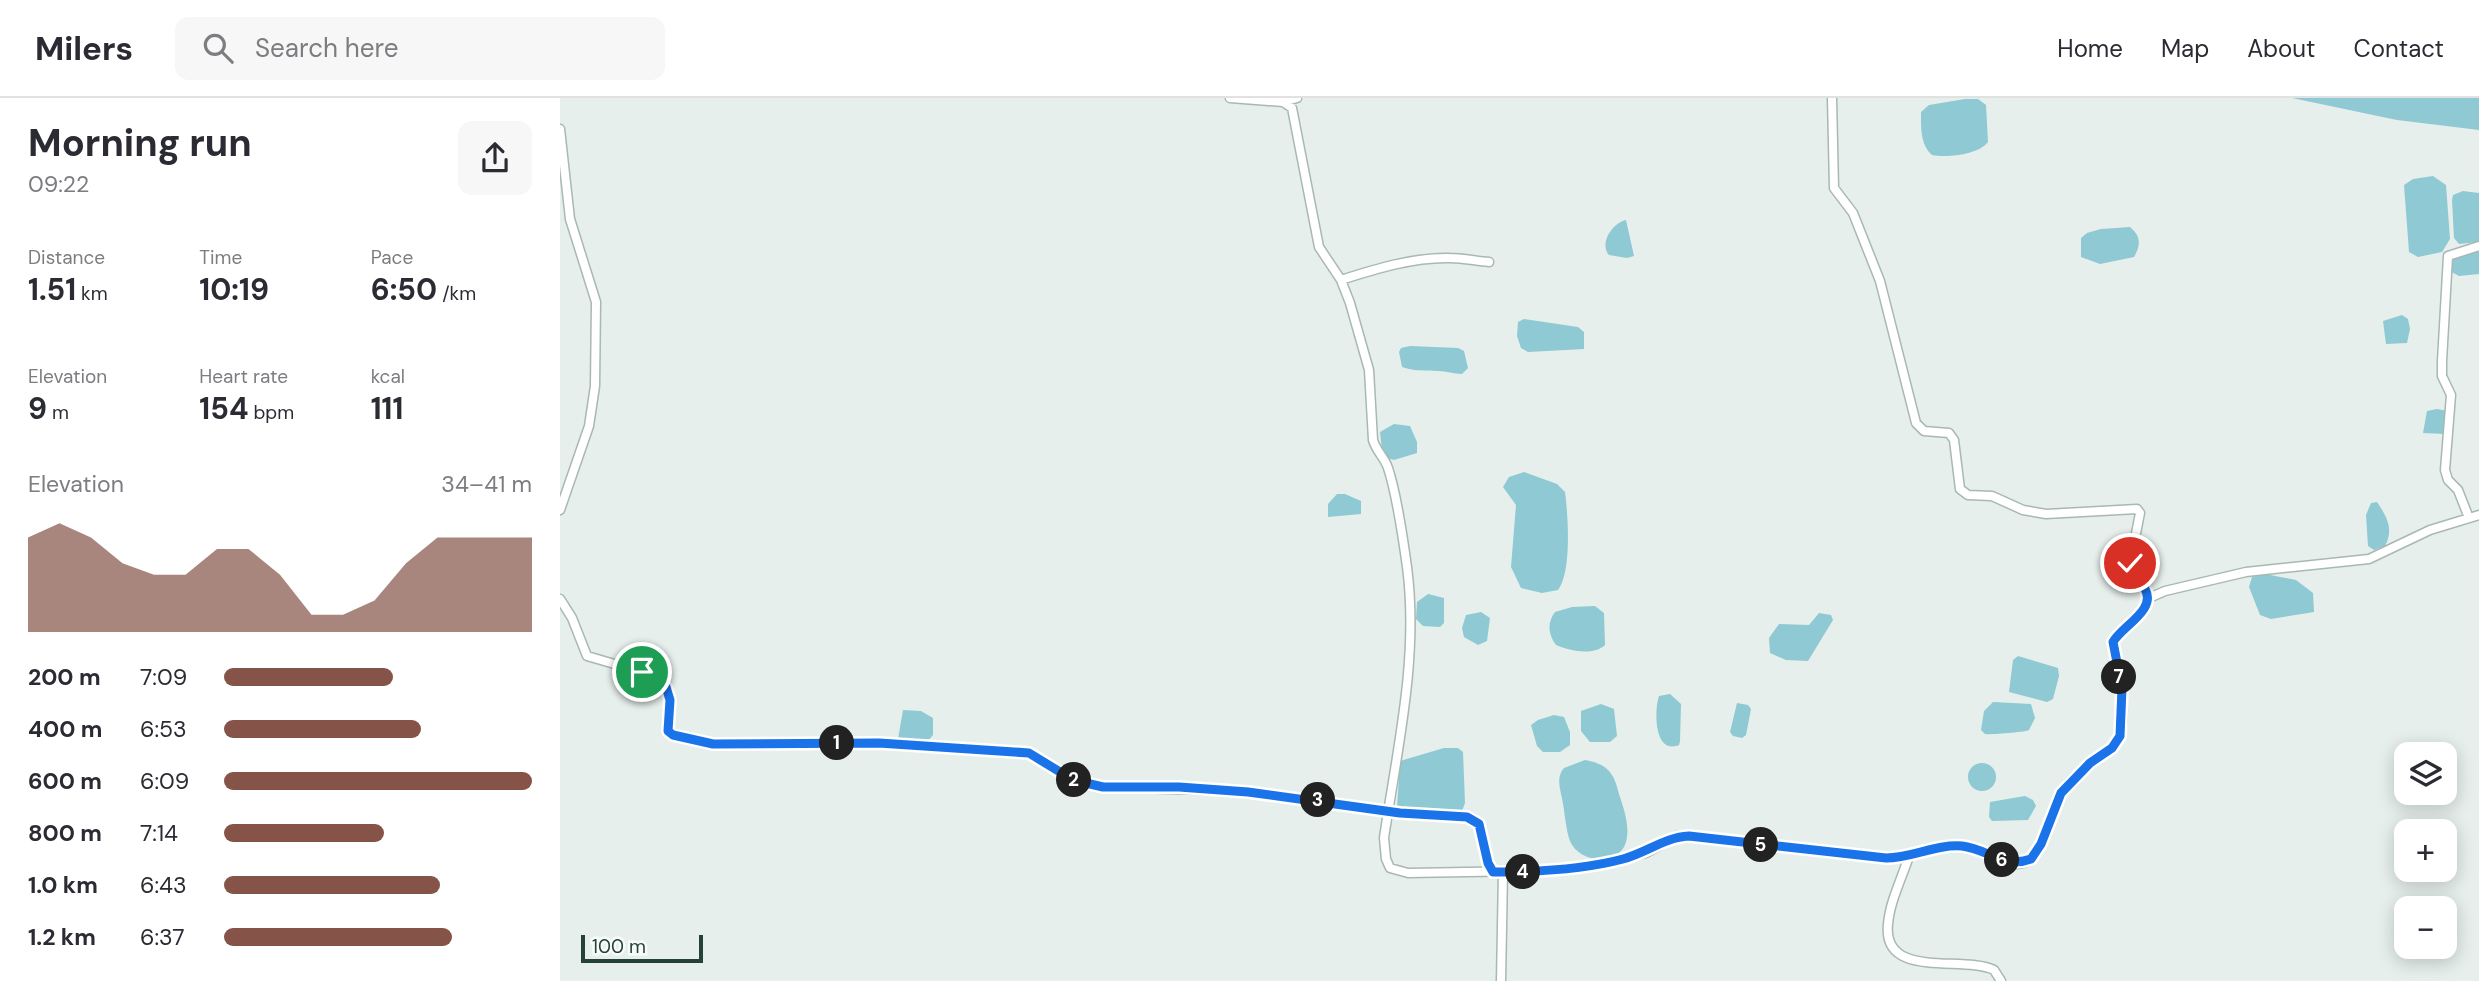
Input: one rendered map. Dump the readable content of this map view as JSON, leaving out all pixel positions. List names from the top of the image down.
{
  "scale_bar": "100 m",
  "page": {
    "header": "Milers",
    "search": "Search here",
    "nav": [
      "Home",
      "Map",
      "About",
      "Contact"
    ],
    "heading": ["Morning run", "09:22"],
    "stats": [
      ["Distance", "1.51 km"],
      ["Time", "10:19"],
      ["Pace", "6:50 /km"],
      ["Elevation", "9 m"],
      ["Heart rate", "154 bpm"],
      ["kcal", "111"]
    ],
    "chart": ["Elevation", "34–41 m"],
    "list": [
      {
        "name": "200 m",
        "note": "7:09"
      },
      {
        "name": "400 m",
        "note": "6:53"
      },
      {
        "name": "600 m",
        "note": "6:09"
      },
      {
        "name": "800 m",
        "note": "7:14"
      },
      {
        "name": "1.0 km",
        "note": "6:43"
      },
      {
        "name": "1.2 km",
        "note": "6:37"
      }
    ],
    "pins": [
      "7",
      "1",
      "2",
      "3",
      "5",
      "6",
      "4"
    ],
    "map_buttons": ["+", "−"],
    "scale": "100 m"
  }
}
